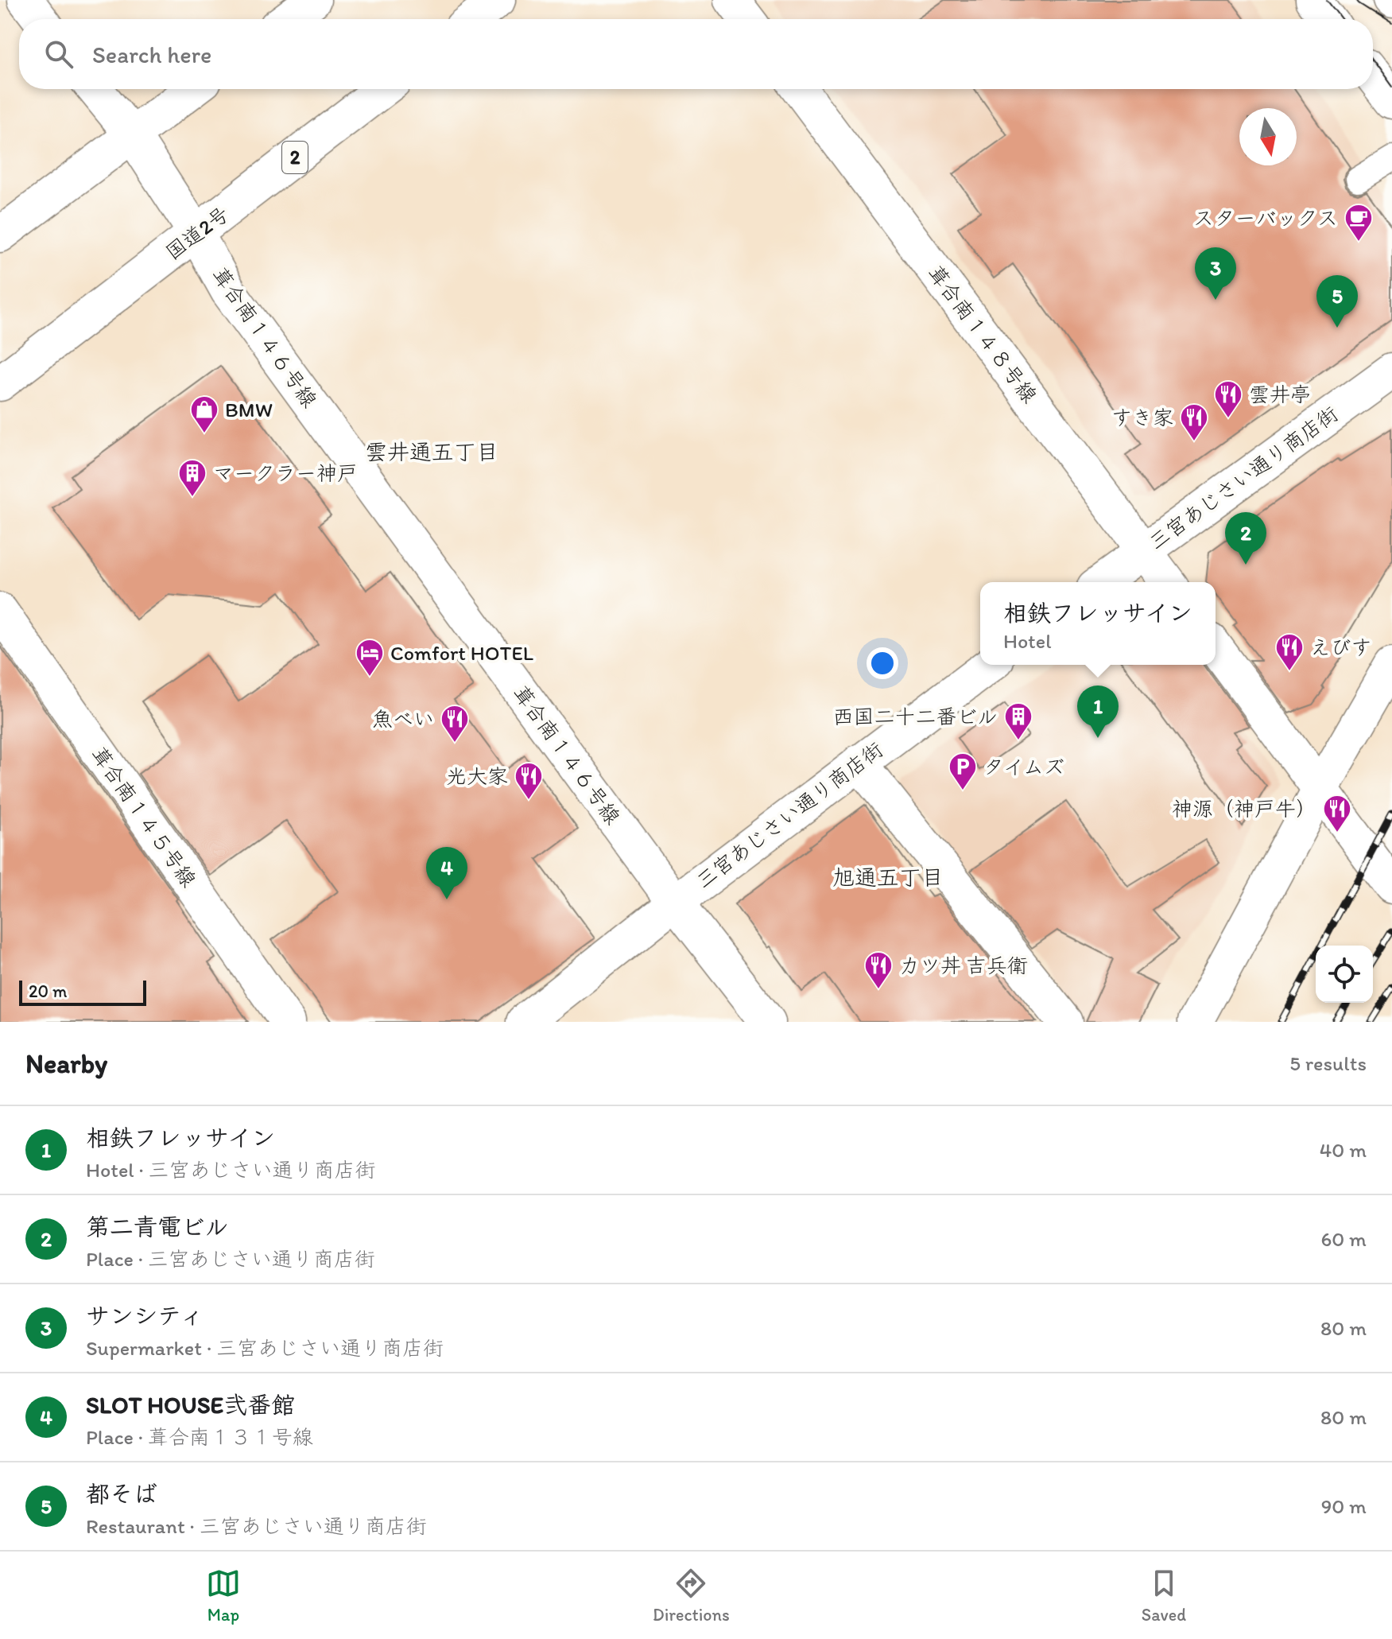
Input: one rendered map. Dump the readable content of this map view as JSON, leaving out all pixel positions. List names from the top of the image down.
{
  "streets": {
    "main road": [
      "2",
      "国道2号",
      "葺合南１４８号線",
      "葺合南１４６号線",
      "三宮あじさい通り商店街",
      "葺合南１４５号線"
    ]
  },
  "crossings": [
    ["国道2号", "葺合南１４６号線"],
    ["葺合南１４８号線", "三宮あじさい通り商店街"],
    ["葺合南１４６号線", "三宮あじさい通り商店街"]
  ],
  "districts": ["雲井通五丁目", "旭通五丁目"],
  "places": {
    "cafe": ["スターバックス"],
    "restaurant": [
      "雲井亭",
      "すき家",
      "えびす",
      "魚べい",
      "光大家",
      "神源（神戸牛）",
      "カツ丼 吉兵衛"
    ],
    "shop": ["BMW"],
    "building": ["マークラー神戸", "西国二十二番ビル"],
    "hotel": ["Comfort HOTEL"],
    "parking": ["タイムズ"]
  },
  "scale_bar": "20 m",
  "north": "bottom",
  "page": {
    "search": "Search here",
    "pins": [
      "3",
      "5",
      "2",
      "1",
      "4"
    ],
    "popup": ["相鉄フレッサイン", "Hotel"],
    "scale": "20 m",
    "heading": ["Nearby", "5 results"],
    "list": [
      {
        "mark": "1",
        "name": "相鉄フレッサイン",
        "note": "Hotel · 三宮あじさい通り商店街",
        "value": "40 m"
      },
      {
        "mark": "2",
        "name": "第二青電ビル",
        "note": "Place · 三宮あじさい通り商店街",
        "value": "60 m"
      },
      {
        "mark": "3",
        "name": "サンシティ",
        "note": "Supermarket · 三宮あじさい通り商店街",
        "value": "80 m"
      },
      {
        "mark": "4",
        "name": "SLOT HOUSE弐番館",
        "note": "Place · 葺合南１３１号線",
        "value": "80 m"
      },
      {
        "mark": "5",
        "name": "都そば",
        "note": "Restaurant · 三宮あじさい通り商店街",
        "value": "90 m"
      }
    ],
    "nav": ["Map", "Directions", "Saved"]
  }
}
